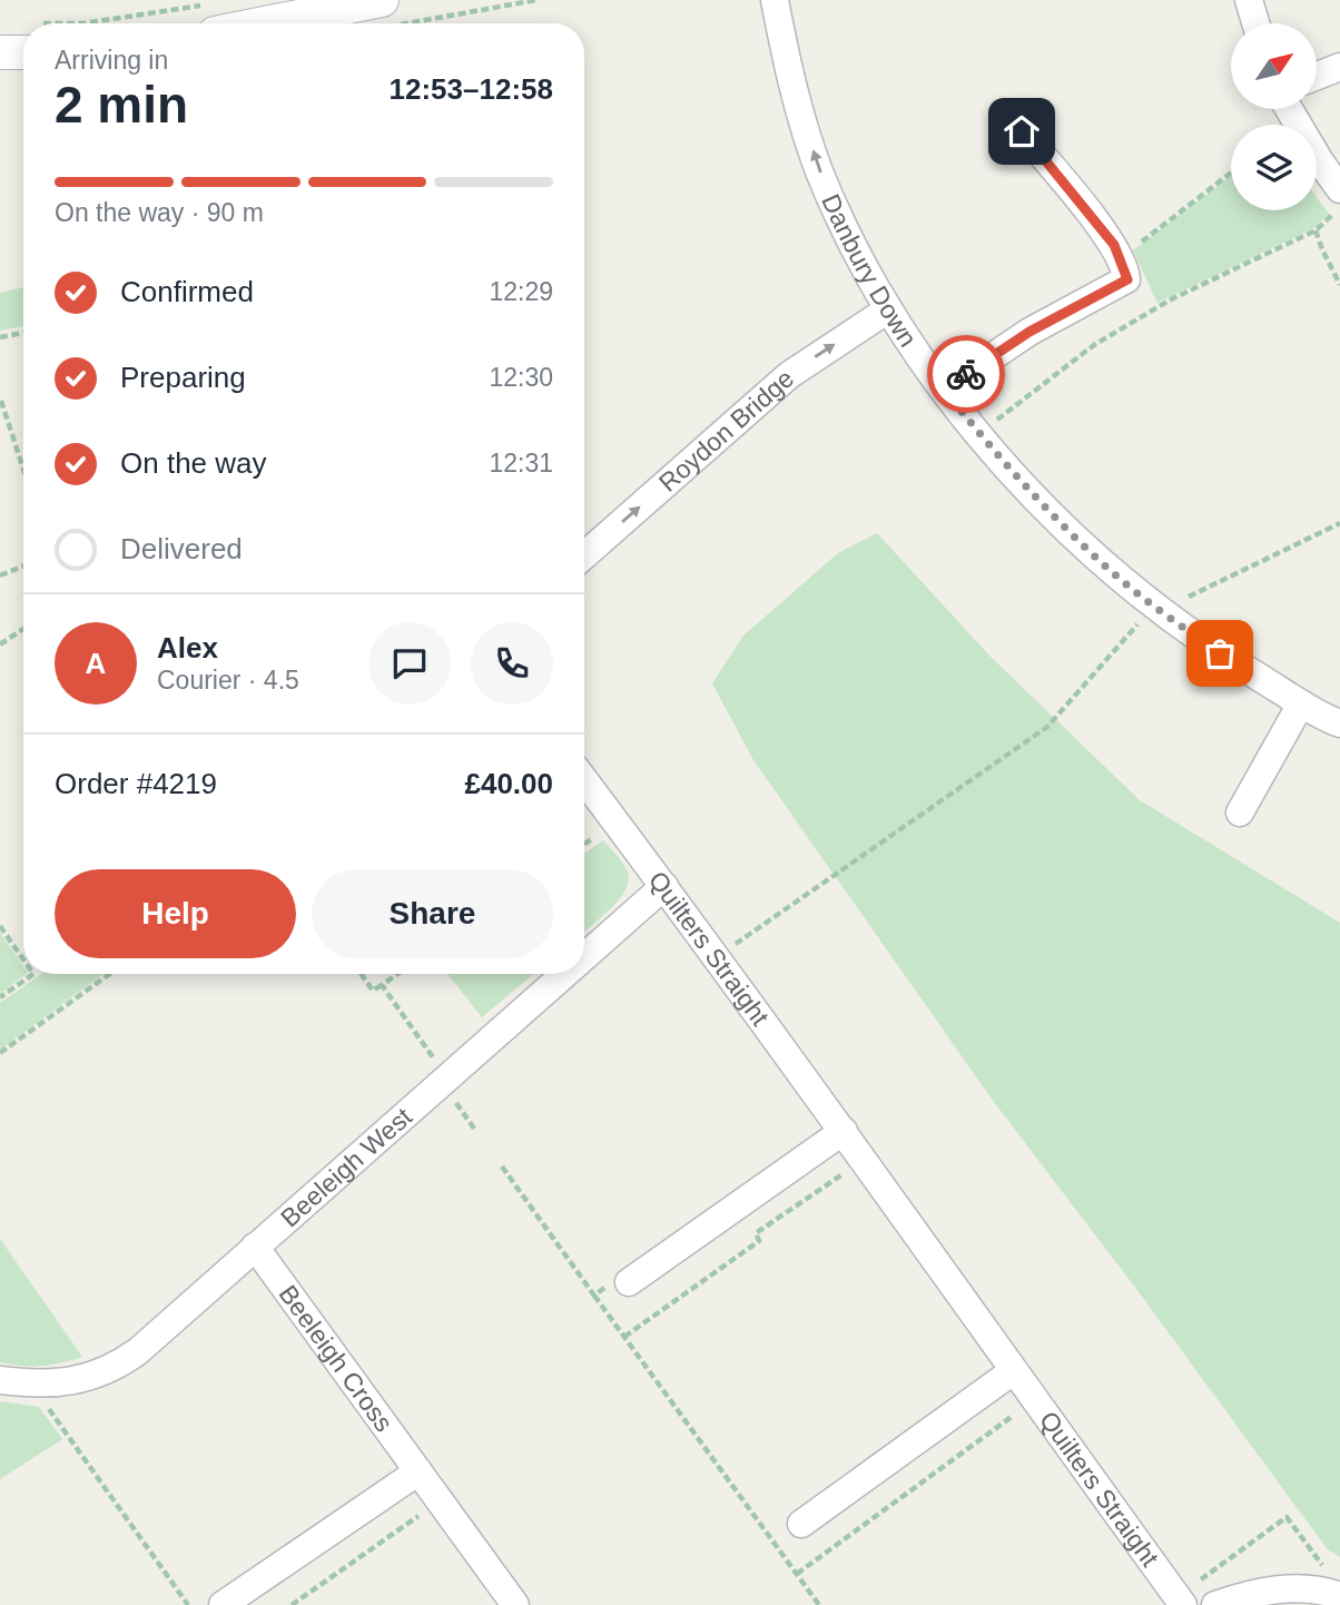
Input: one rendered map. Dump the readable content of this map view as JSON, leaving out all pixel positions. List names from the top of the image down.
{
  "streets": {
    "street": [
      "Danbury Down",
      "Roydon Bridge",
      "Quilters Straight",
      "Beeleigh West",
      "Beeleigh Cross"
    ]
  },
  "crossings": [
    ["Danbury Down", "Roydon Bridge"],
    ["Quilters Straight", "Beeleigh West"],
    ["Beeleigh West", "Beeleigh Cross"]
  ],
  "one_way": ["Roydon Bridge"],
  "north": "top right",
  "page": {
    "heading": ["2 min", "Arriving in", "12:53–12:58"],
    "panel": [
      "Alex",
      "Courier · 4.5",
      "Order #4219",
      "£40.00"
    ],
    "bar": "On the way · 90 m",
    "list": [
      ["Confirmed", "12:29"],
      ["Preparing", "12:30"],
      ["On the way", "12:31"],
      "Delivered"
    ],
    "round": "A",
    "buttons": ["Help", "Share"]
  }
}
